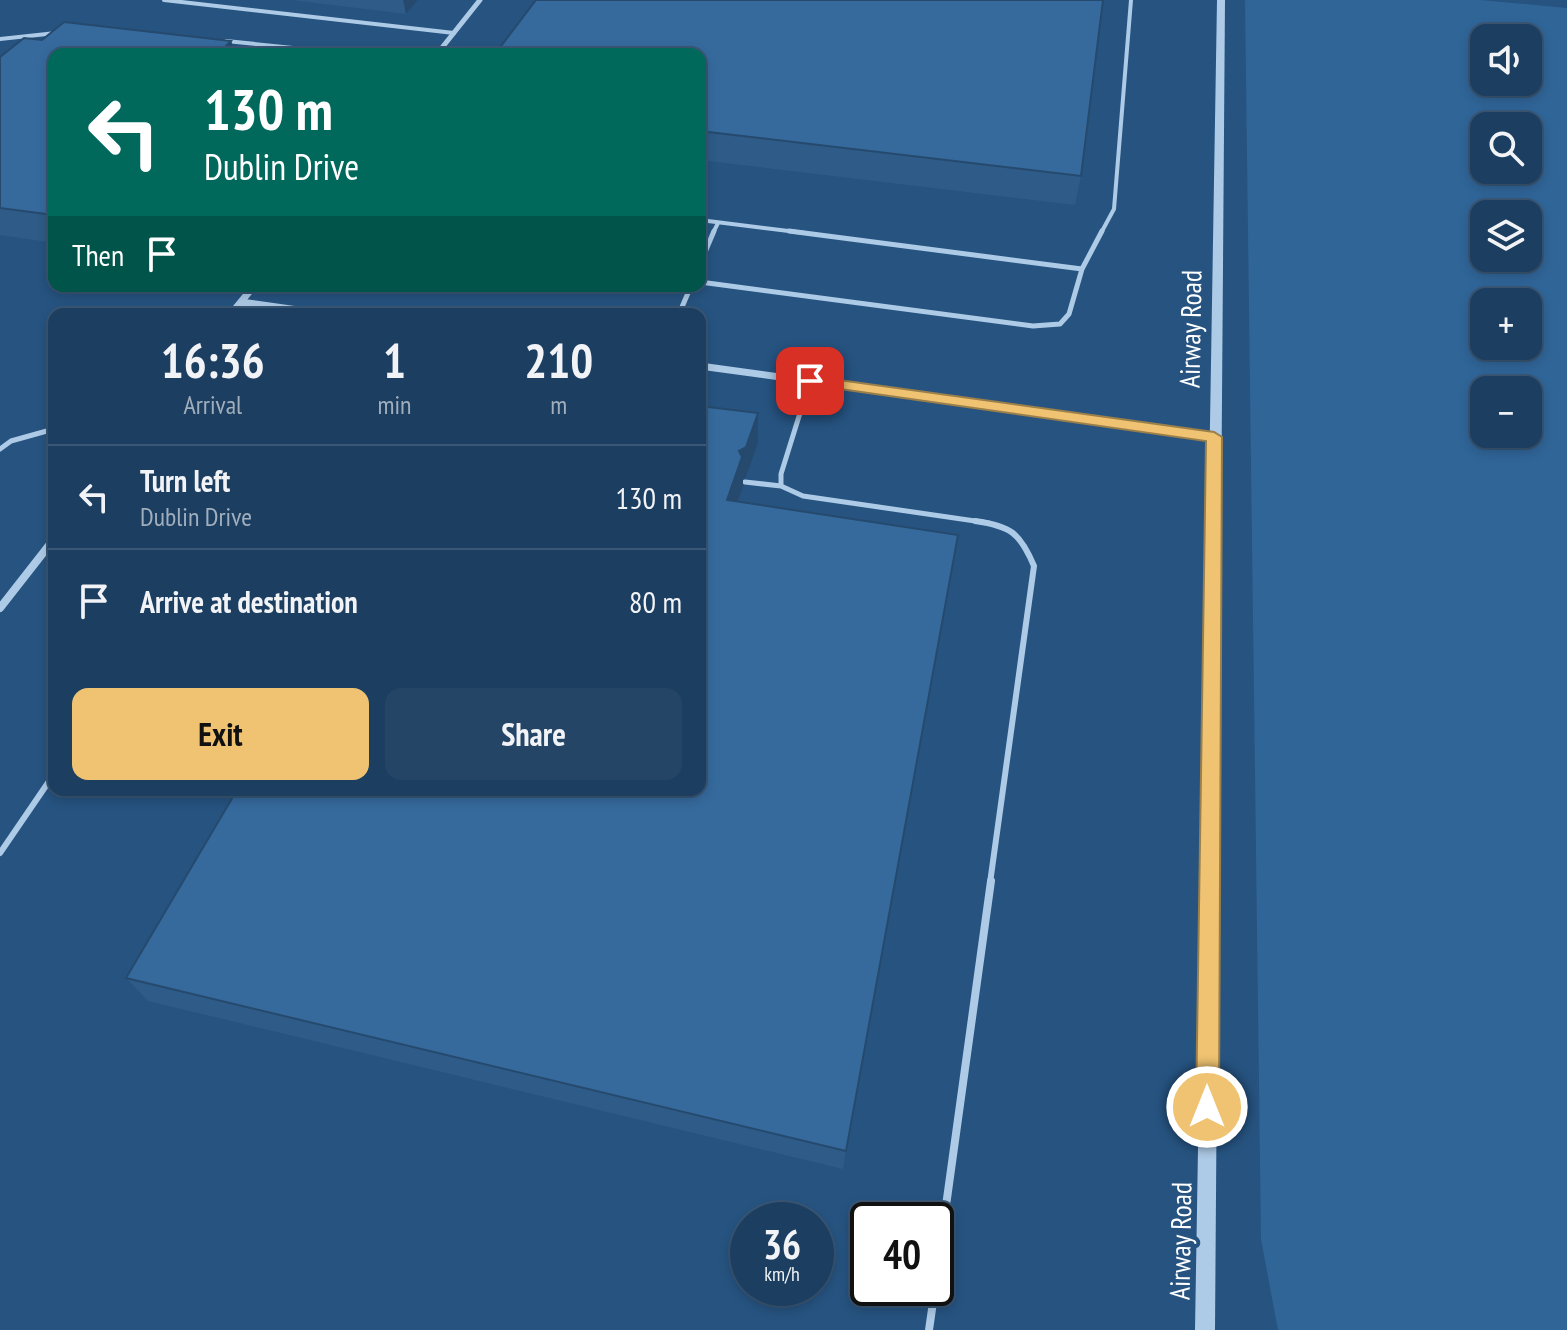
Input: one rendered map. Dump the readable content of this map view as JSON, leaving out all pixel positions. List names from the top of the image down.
{
  "streets": {
    "street": ["Airway Road"]
  },
  "page": {
    "map_buttons": ["+", "−"],
    "turn": ["130 m", "Dublin Drive"],
    "then": "Then",
    "eta": [
      "16:36",
      "Arrival",
      "1",
      "min",
      "210",
      "m"
    ],
    "list": [
      {
        "name": "Turn left",
        "note": "Dublin Drive",
        "value": "130 m"
      },
      {
        "name": "Arrive at destination",
        "value": "80 m"
      }
    ],
    "buttons": ["Exit", "Share"],
    "speed": "36 km/h",
    "limit": "40"
  }
}
